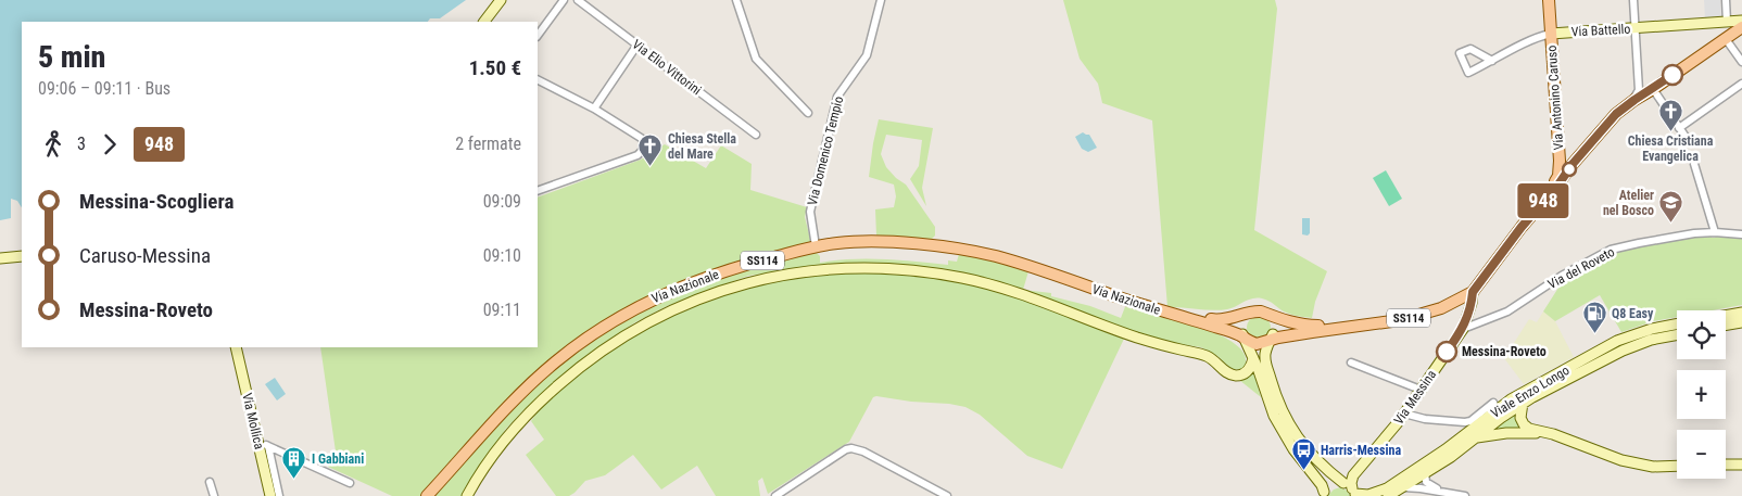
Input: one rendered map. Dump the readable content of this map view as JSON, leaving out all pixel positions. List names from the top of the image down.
{
  "streets": {
    "main road": [
      "Via Antonino Caruso",
      "SS114",
      "Via Nazionale",
      "Via Messina"
    ],
    "street": [
      "Via Battello",
      "Via Elio Vittorini",
      "Via Domenico Tempio",
      "Via del Roveto",
      "Viale Enzo Longo",
      "Via Mollica"
    ]
  },
  "crossings": [
    ["Via Battello", "Via Antonino Caruso"],
    ["Via Antonino Caruso", "Via Messina"],
    ["Via Domenico Tempio", "Via Nazionale"],
    ["SS114", "Via Messina"],
    ["Via del Roveto", "Via Messina"],
    ["Viale Enzo Longo", "Via Messina"]
  ],
  "places": {
    "church": ["Chiesa Cristiana Evangelica", "Chiesa Stella del Mare"],
    "school or university": ["Atelier nel Bosco"],
    "fuel station": ["Q8 Easy"],
    "other": ["Messina-Roveto"],
    "bus stop": ["Harris-Messina"],
    "building": ["I Gabbiani"]
  },
  "lines": ["bus line 948"],
  "page": {
    "on_map": "948",
    "heading": ["5 min", "09:06 – 09:11 · Bus", "1.50 €"],
    "legs": ["3", "948", "2 fermate"],
    "list": [
      {
        "name": "Messina-Scogliera",
        "value": "09:09"
      },
      {
        "name": "Caruso-Messina",
        "value": "09:10"
      },
      {
        "name": "Messina-Roveto",
        "value": "09:11"
      }
    ],
    "map_buttons": ["+", "−"]
  }
}
